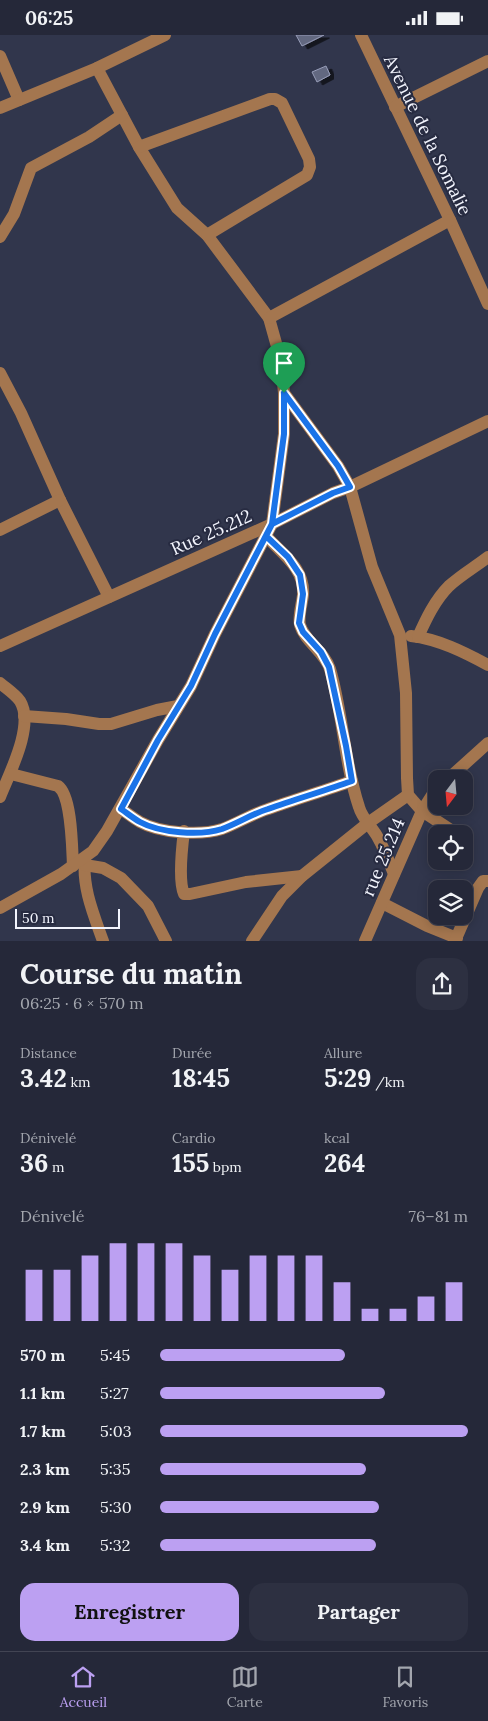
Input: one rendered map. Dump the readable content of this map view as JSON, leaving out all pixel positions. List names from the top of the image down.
{
  "streets": {
    "street": ["Avenue de la Somalie", "Rue 25.212", "rue 25.214"]
  },
  "scale_bar": "50 m",
  "north": "bottom",
  "page": {
    "status": "06:25",
    "scale": "50 m",
    "heading": ["Course du matin", "06:25 · 6 × 570 m"],
    "stats": [
      ["Distance", "3.42 km"],
      ["Durée", "18:45"],
      ["Allure", "5:29 /km"],
      ["Dénivelé", "36 m"],
      ["Cardio", "155 bpm"],
      ["kcal", "264"]
    ],
    "chart": ["Dénivelé", "76–81 m"],
    "list": [
      {
        "name": "570 m",
        "note": "5:45"
      },
      {
        "name": "1.1 km",
        "note": "5:27"
      },
      {
        "name": "1.7 km",
        "note": "5:03"
      },
      {
        "name": "2.3 km",
        "note": "5:35"
      },
      {
        "name": "2.9 km",
        "note": "5:30"
      },
      {
        "name": "3.4 km",
        "note": "5:32"
      }
    ],
    "buttons": ["Enregistrer", "Partager"],
    "tabs": ["Accueil", "Carte", "Favoris"]
  }
}
